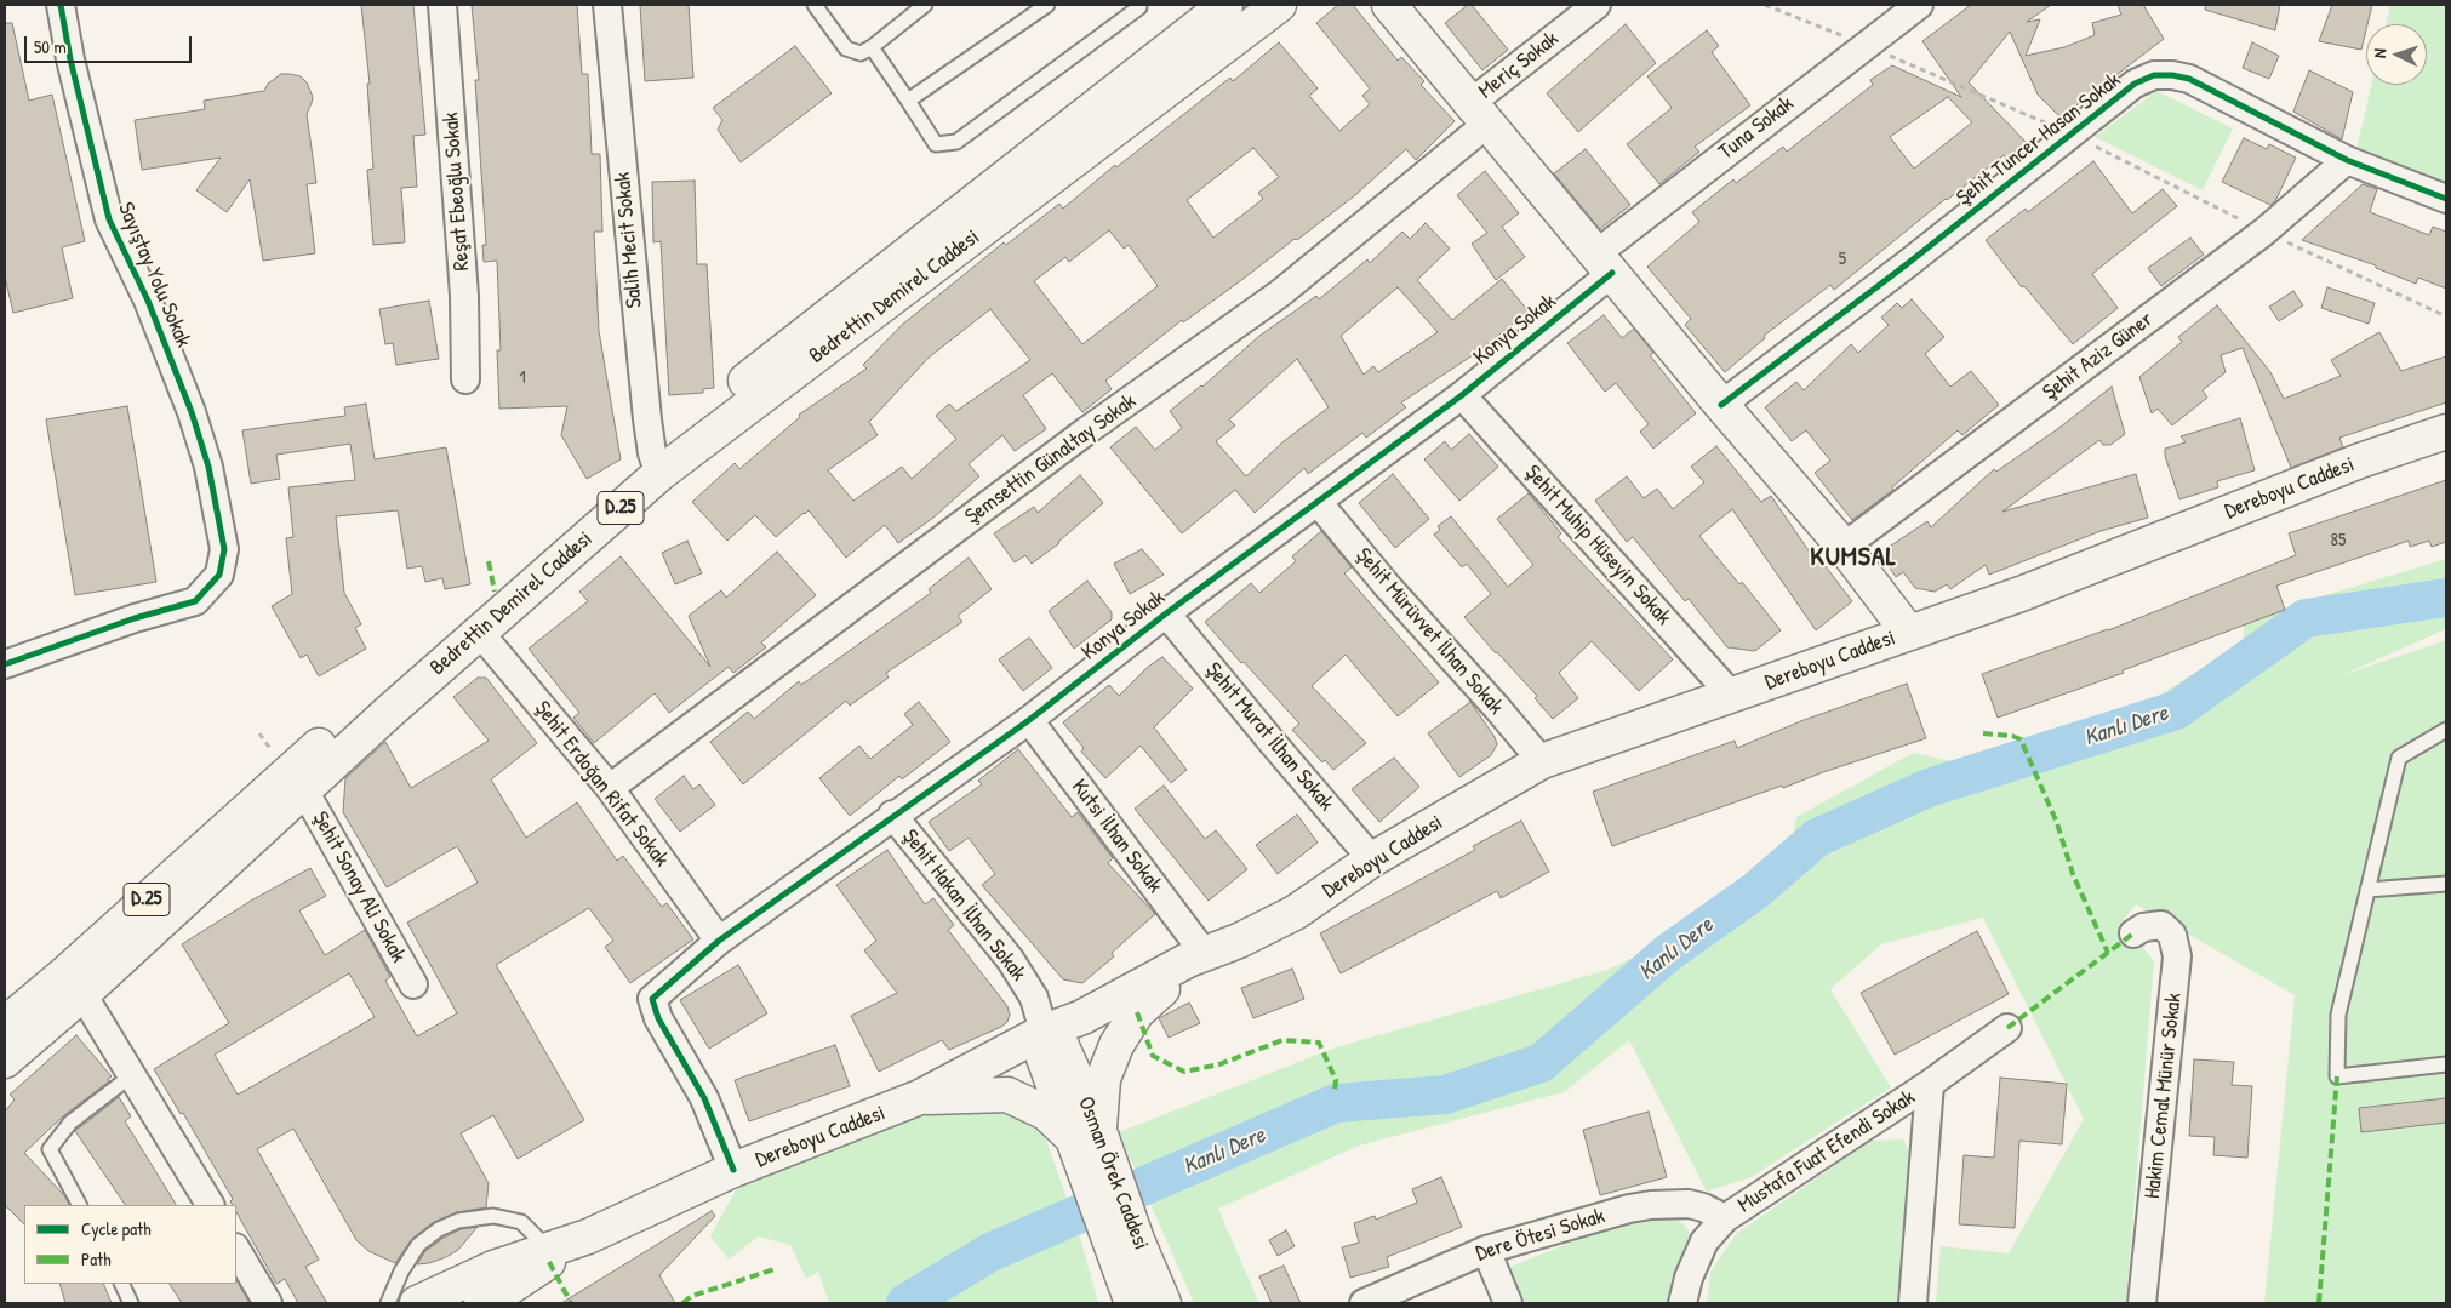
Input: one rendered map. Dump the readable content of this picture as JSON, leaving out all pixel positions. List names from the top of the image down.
{
  "streets": {
    "main road": [
      "Bedrettin Demirel Caddesi",
      "Dereboyu Caddesi",
      "D.25",
      "Osman Örek Caddesi"
    ],
    "street": [
      "Meriç Sokak",
      "Tuna Sokak",
      "Şehit Tuncer Hasan Sokak",
      "Reşat Ebeoğlu Sokak",
      "Salih Mecit Sokak",
      "Sayıştay Yolu Sokak",
      "Konya Sokak",
      "Şehit Aziz Güner",
      "Şemsettin Günaltay Sokak",
      "Şehit Muhip Hüseyin Sokak",
      "Şehit Mürüvvet İlhan Sokak",
      "Şehit Murat İlhan Sokak",
      "Şehit Erdoğan Rifat Sokak",
      "Kutsi İlhan Sokak",
      "Şehit Sonay Ali Sokak",
      "Şehit Hakan İlhan Sokak",
      "Hakim Cemal Münür Sokak",
      "Mustafa Fuat Efendi Sokak",
      "Dere Ötesi Sokak"
    ]
  },
  "crossings": [
    ["Meriç Sokak", "Şemsettin Günaltay Sokak"],
    ["Tuna Sokak", "Konya Sokak"],
    ["Şehit Tuncer Hasan Sokak", "Şehit Aziz Güner"],
    ["Salih Mecit Sokak", "Bedrettin Demirel Caddesi"],
    ["Bedrettin Demirel Caddesi", "Şehit Erdoğan Rifat Sokak"],
    ["Bedrettin Demirel Caddesi", "Şehit Sonay Ali Sokak"],
    ["Konya Sokak", "Dereboyu Caddesi"],
    ["Konya Sokak", "Şehit Muhip Hüseyin Sokak"],
    ["Konya Sokak", "Şehit Mürüvvet İlhan Sokak"],
    ["Konya Sokak", "Şehit Murat İlhan Sokak"],
    ["Konya Sokak", "Şehit Erdoğan Rifat Sokak"],
    ["Konya Sokak", "Kutsi İlhan Sokak"],
    ["Konya Sokak", "Şehit Hakan İlhan Sokak"],
    ["Şemsettin Günaltay Sokak", "Şehit Erdoğan Rifat Sokak"],
    ["Dereboyu Caddesi", "Şehit Muhip Hüseyin Sokak"],
    ["Dereboyu Caddesi", "Şehit Mürüvvet İlhan Sokak"],
    ["Dereboyu Caddesi", "Şehit Murat İlhan Sokak"],
    ["Dereboyu Caddesi", "Kutsi İlhan Sokak"],
    ["Dereboyu Caddesi", "Şehit Hakan İlhan Sokak"],
    ["Dereboyu Caddesi", "Osman Örek Caddesi"],
    ["Şehit Hakan İlhan Sokak", "Osman Örek Caddesi"],
    ["Mustafa Fuat Efendi Sokak", "Dere Ötesi Sokak"]
  ],
  "districts": ["KUMSAL"],
  "water": ["Kanlı Dere"],
  "house_numbers": ["5", "1", "85"],
  "legend": ["Cycle path", "Path"],
  "scale_bar": "50 m",
  "north": "left"
}
